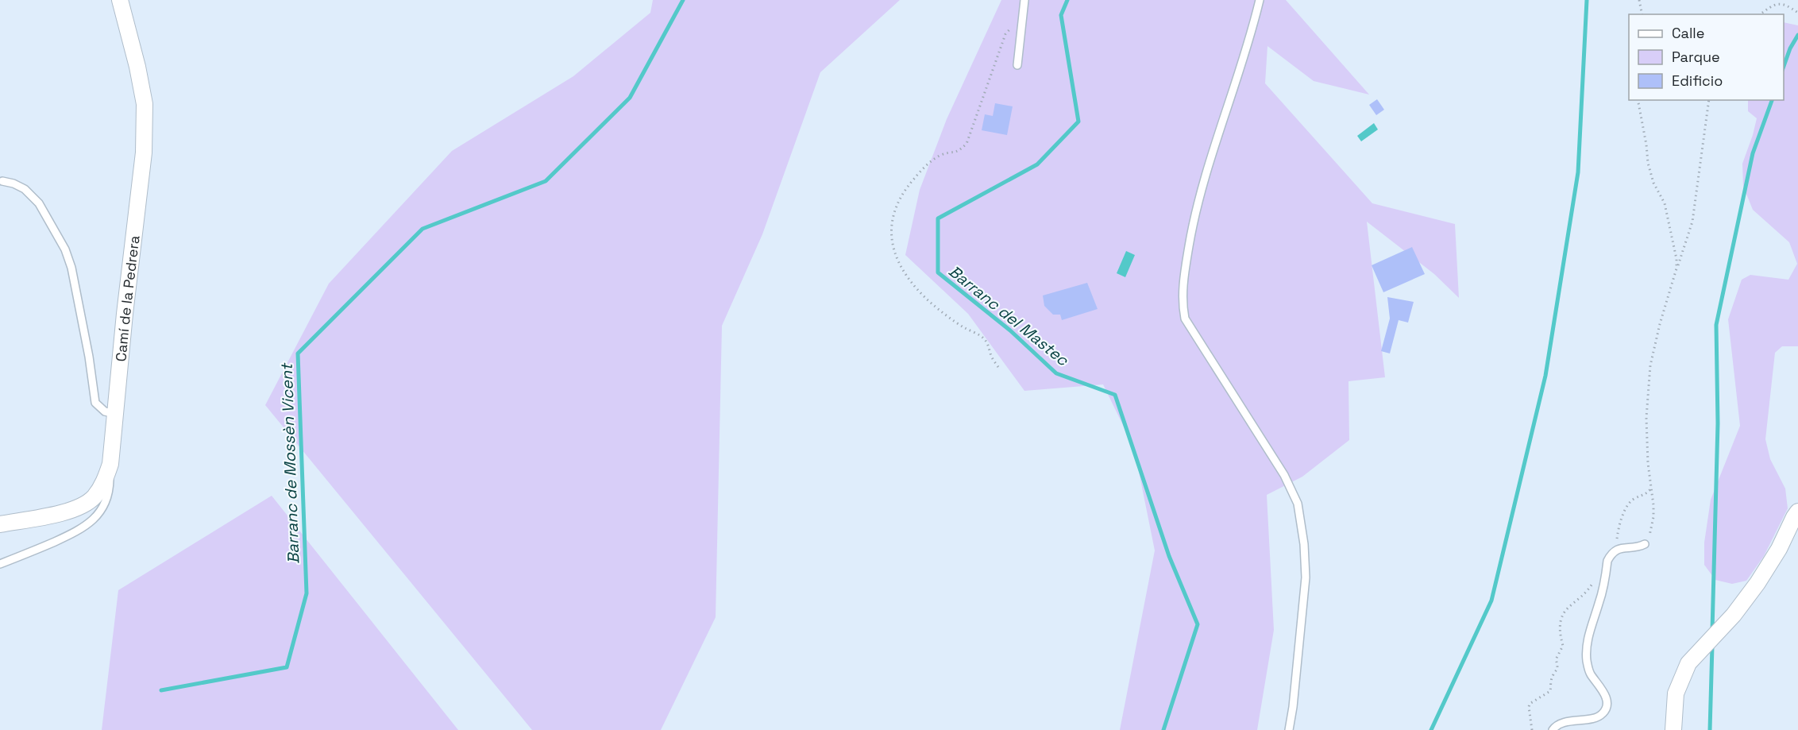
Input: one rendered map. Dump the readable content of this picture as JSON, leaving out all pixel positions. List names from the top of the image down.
{
  "streets": {
    "street": ["Camí de la Pedrera"]
  },
  "water": ["Barranc del Mastec", "Barranc de Mossèn Vicent"],
  "legend": ["Calle", "Parque", "Edificio"]
}
